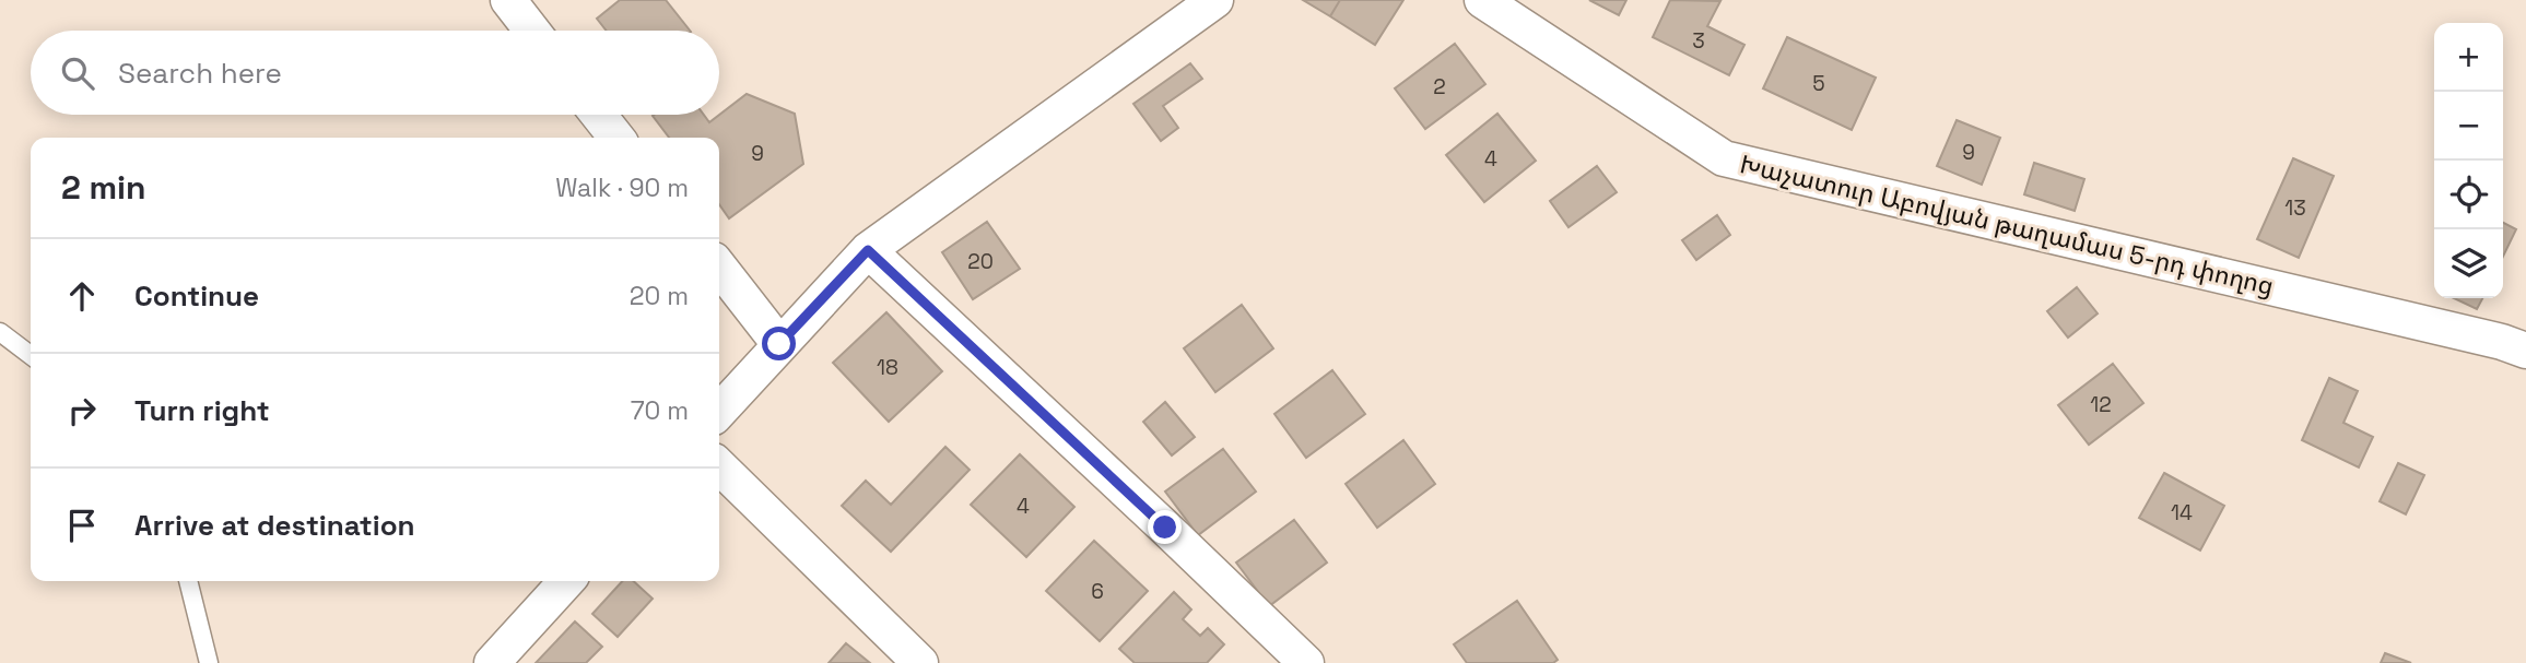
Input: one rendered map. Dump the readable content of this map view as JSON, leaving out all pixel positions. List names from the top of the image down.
{
  "streets": {
    "street": ["Խաչատուր Աբովյան թաղամաս 5-րդ փողոց"]
  },
  "house_numbers": [
    "3",
    "5",
    "2",
    "9",
    "9",
    "4",
    "13",
    "20",
    "18",
    "12",
    "4",
    "14",
    "6"
  ],
  "page": {
    "map_buttons": ["+", "−"],
    "search": "Search here",
    "heading": ["2 min", "Walk · 90 m"],
    "list": [
      ["Continue", "20 m"],
      ["Turn right", "70 m"],
      "Arrive at destination"
    ]
  }
}
